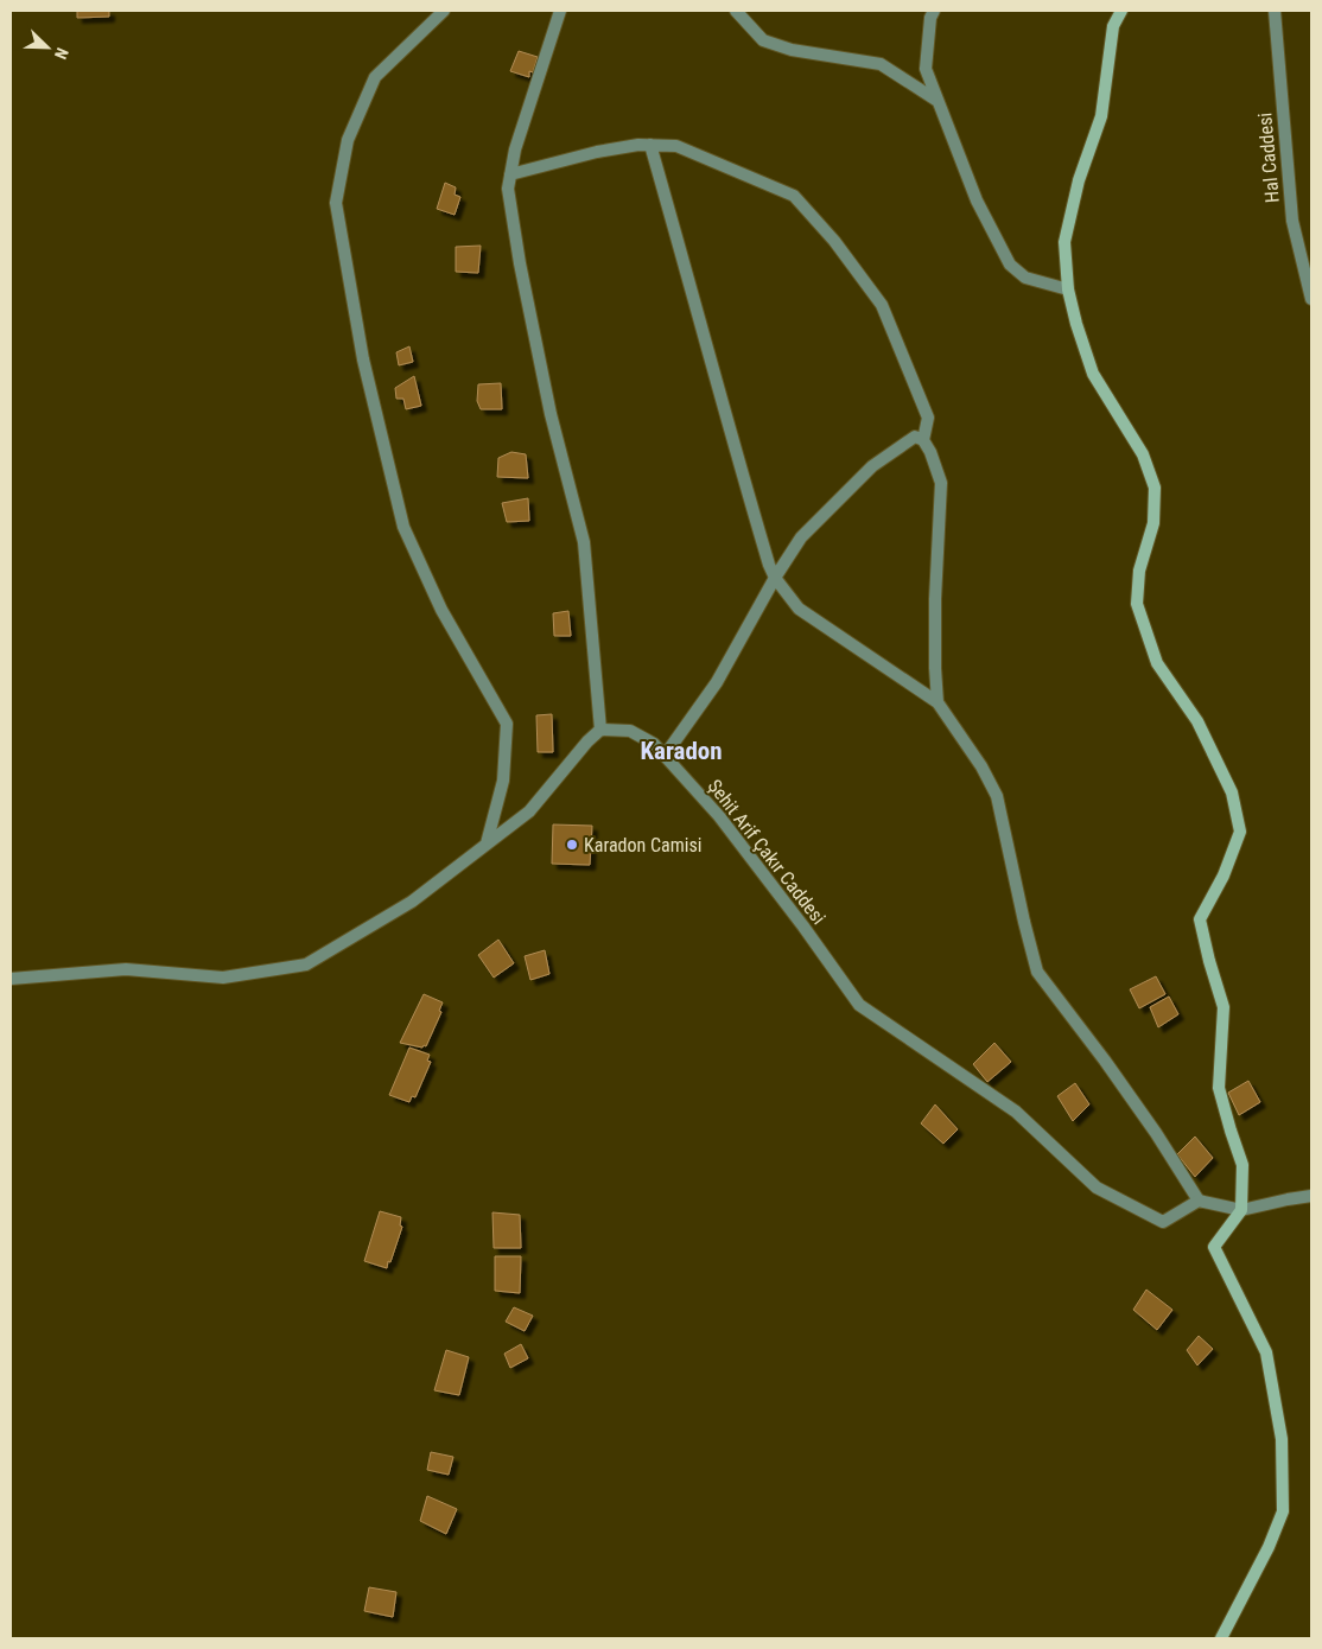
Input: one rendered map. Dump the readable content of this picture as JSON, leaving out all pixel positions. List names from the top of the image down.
{
  "streets": {
    "street": ["Hal Caddesi", "Şehit Arif Çakır Caddesi"]
  },
  "districts": ["Karadon"],
  "places": ["Karadon Camisi"],
  "north": "bottom right"
}
